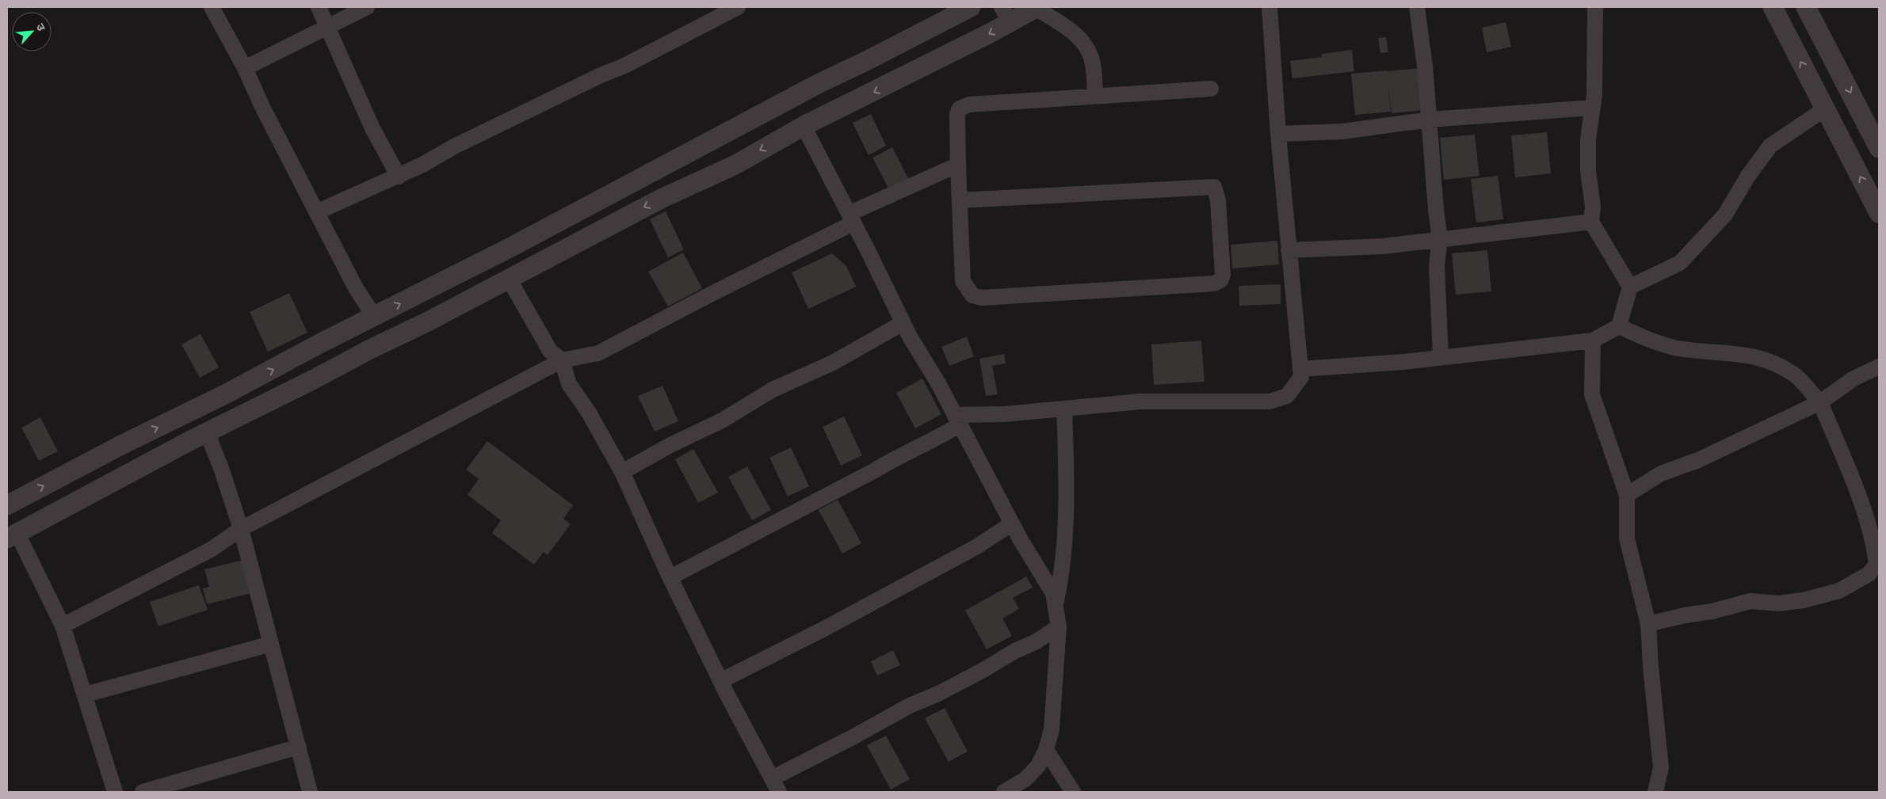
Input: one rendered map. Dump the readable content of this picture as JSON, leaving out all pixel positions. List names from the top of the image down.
{
  "north": "top right"
}
